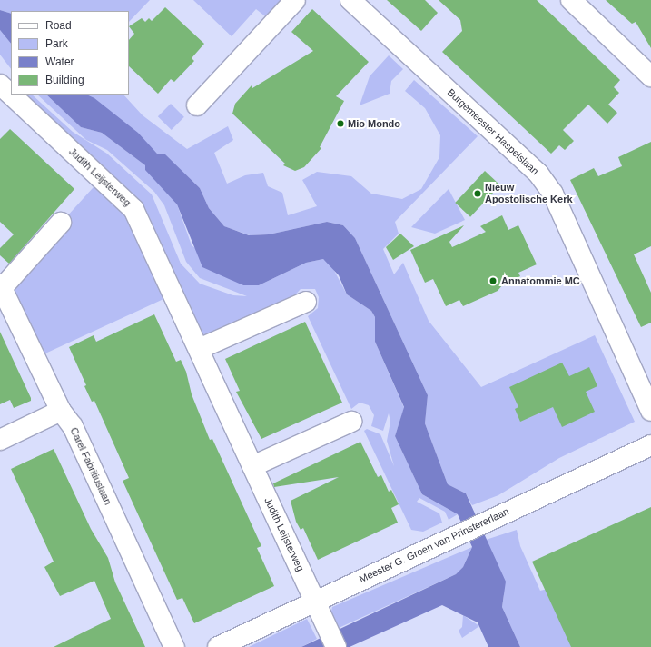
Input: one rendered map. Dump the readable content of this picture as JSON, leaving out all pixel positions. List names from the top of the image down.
{
  "streets": {
    "street": [
      "Burgemeester Haspelslaan",
      "Judith Leijsterweg",
      "Carel Fabritiuslaan",
      "Meester G. Groen van Prinstererlaan"
    ]
  },
  "crossings": [
    ["Judith Leijsterweg", "Meester G. Groen van Prinstererlaan"]
  ],
  "places": ["Mio Mondo", "Nieuw Apostolische Kerk", "Annatommie MC"],
  "legend": [
    "Road",
    "Park",
    "Water",
    "Building"
  ]
}
